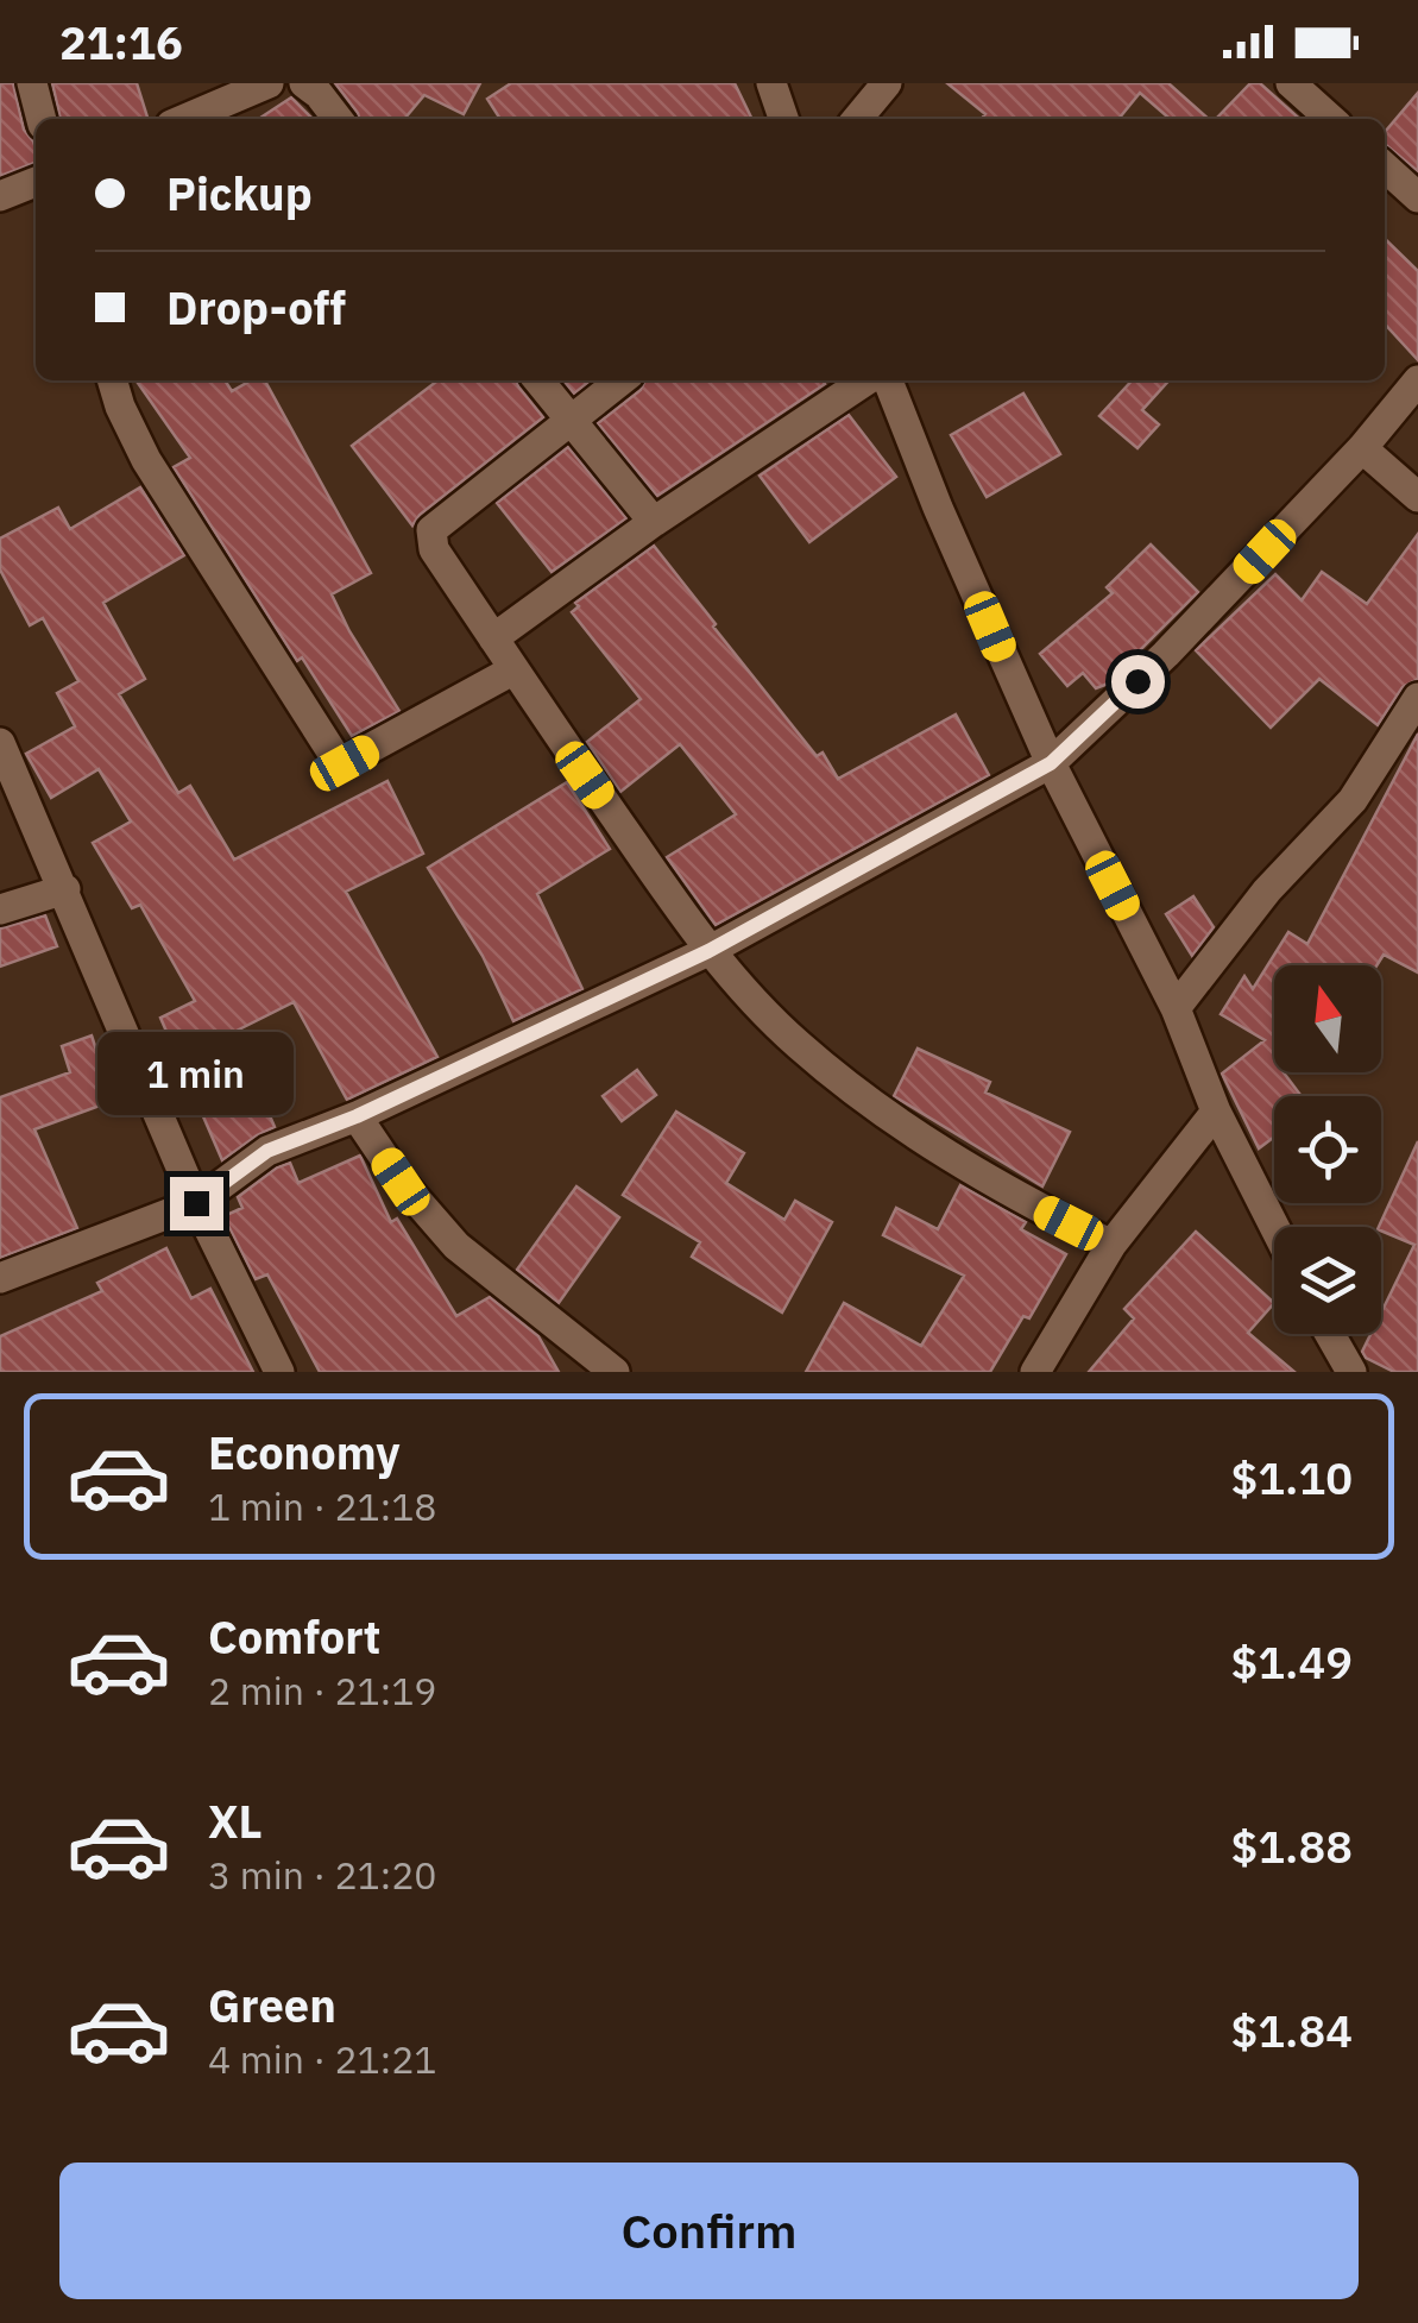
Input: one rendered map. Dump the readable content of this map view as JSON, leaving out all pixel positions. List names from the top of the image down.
{
  "north": "top",
  "page": {
    "status": "21:16",
    "banner": ["Pickup", "Drop-off"],
    "bubble": "1 min",
    "list": [
      {
        "name": "Economy",
        "note": "1 min · 21:18",
        "value": "$1.10"
      },
      {
        "name": "Comfort",
        "note": "2 min · 21:19",
        "value": "$1.49"
      },
      {
        "name": "XL",
        "note": "3 min · 21:20",
        "value": "$1.88"
      },
      {
        "name": "Green",
        "note": "4 min · 21:21",
        "value": "$1.84"
      }
    ],
    "buttons": "Confirm"
  }
}
